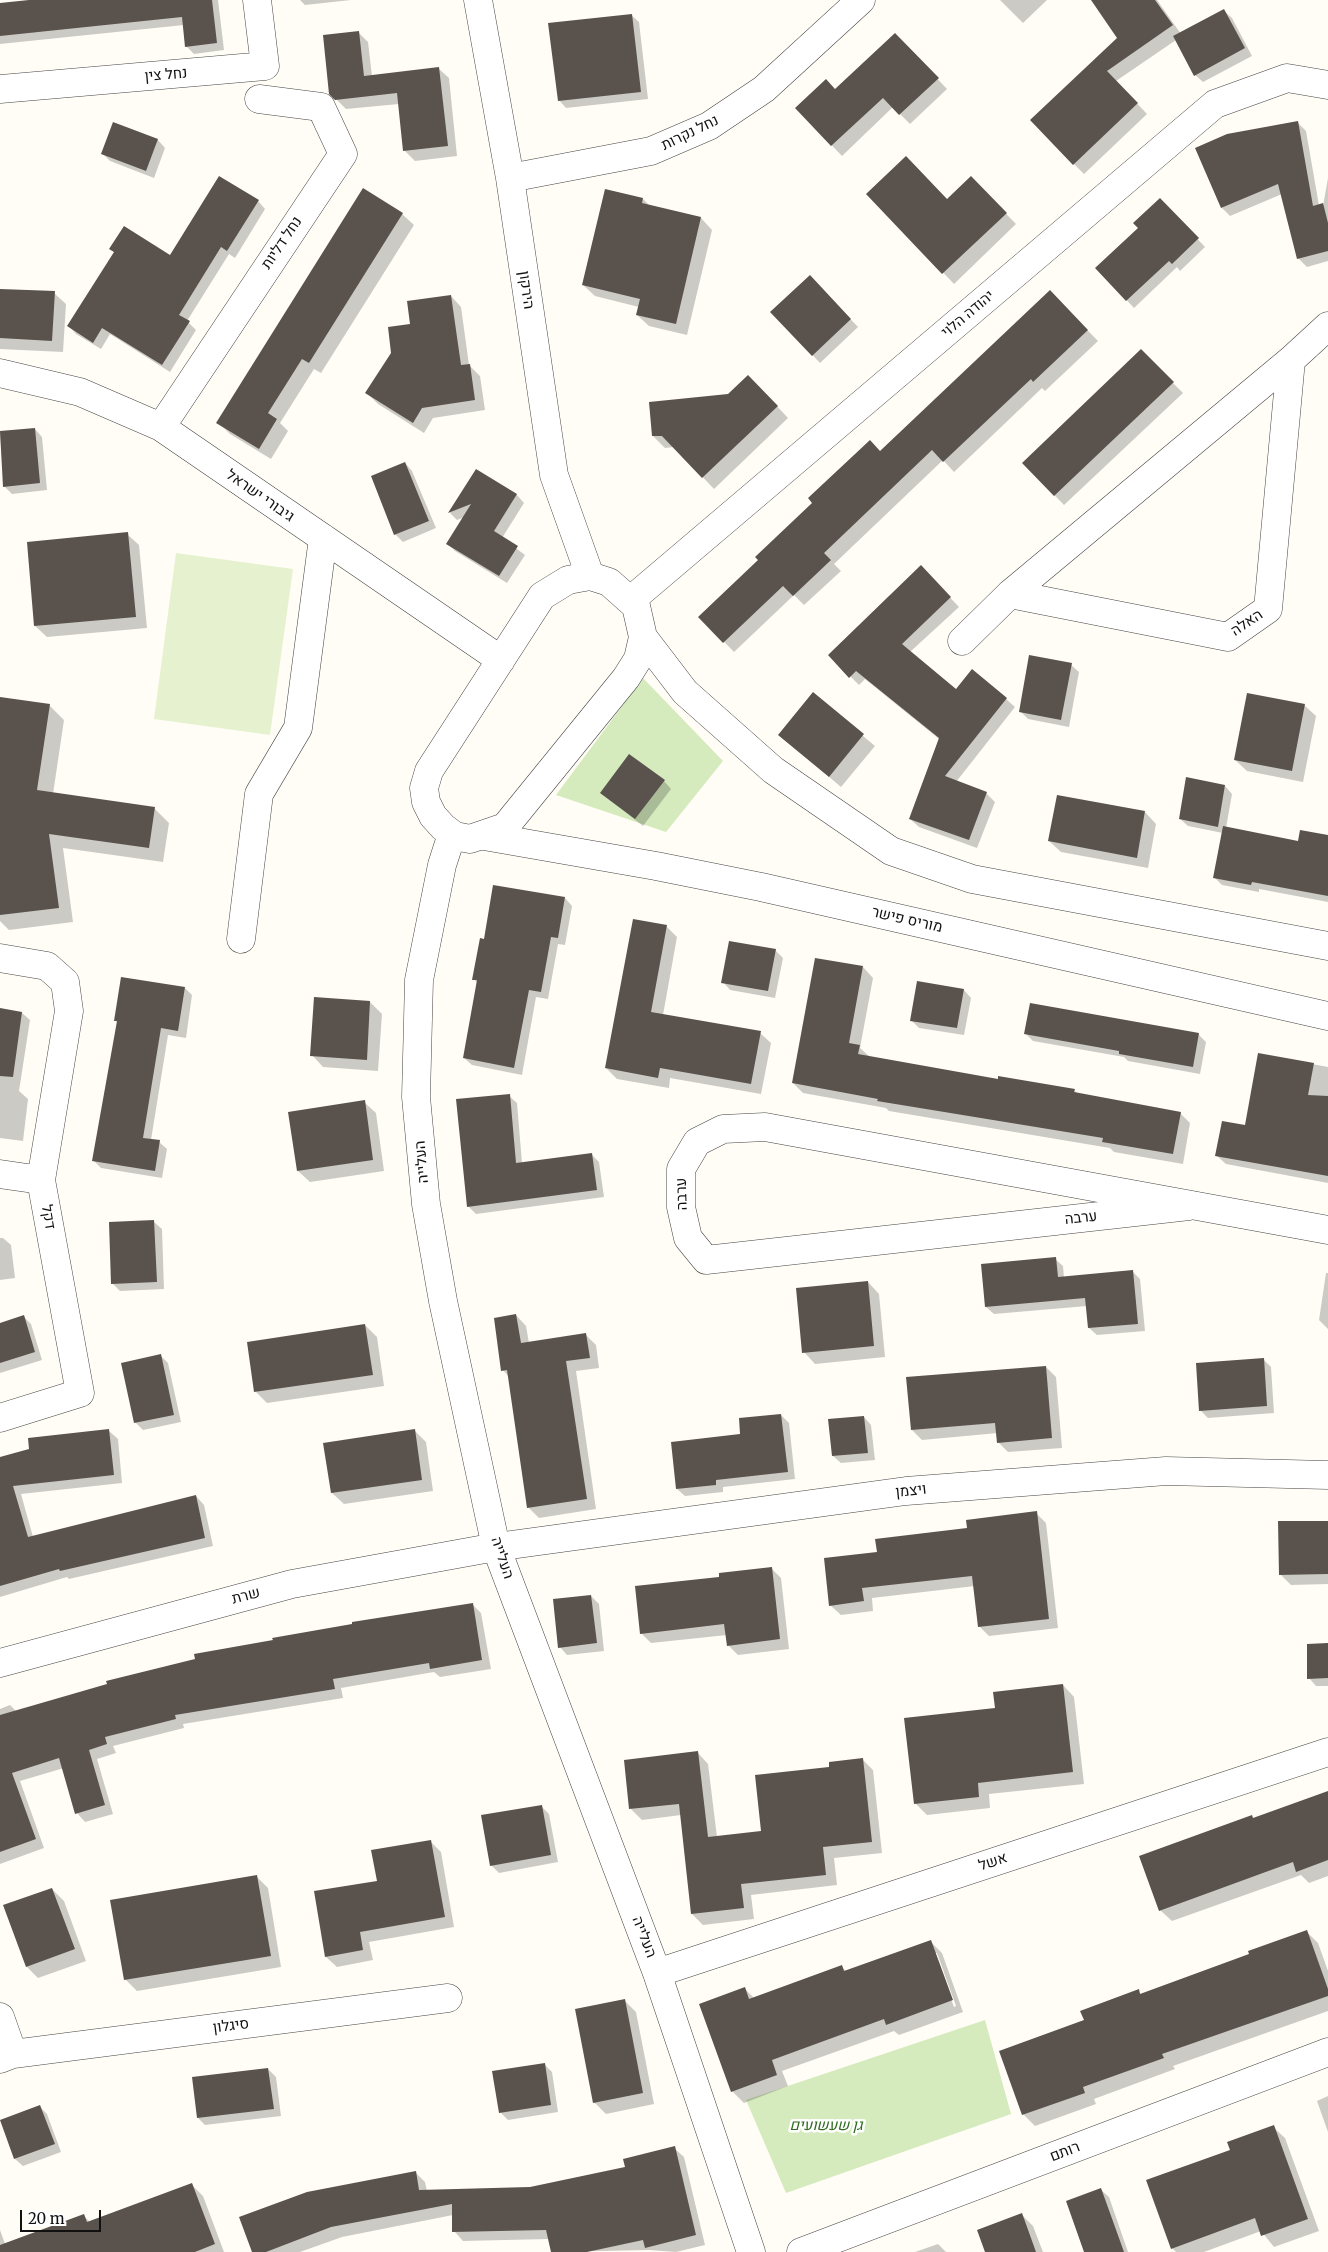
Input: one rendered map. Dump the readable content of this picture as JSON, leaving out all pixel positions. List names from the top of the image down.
{
  "streets": {
    "street": [
      "נחל צין",
      "נחל נקרות",
      "נחל דליות",
      "הירקון",
      "יהודה הלוי",
      "גיבורי ישראל",
      "האלה",
      "מוריס פישר",
      "העלייה",
      "ערבה",
      "דקל",
      "ויצמן",
      "שרת",
      "אשל",
      "סיגלון",
      "רותם"
    ]
  },
  "crossings": [
    ["נחל נקרות", "הירקון"],
    ["נחל דליות", "גיבורי ישראל"],
    ["העלייה", "ויצמן"],
    ["העלייה", "שרת"],
    ["העלייה", "אשל"],
    ["ויצמן", "שרת"]
  ],
  "parks": ["גן שעשועים"],
  "scale_bar": "20 m"
}
